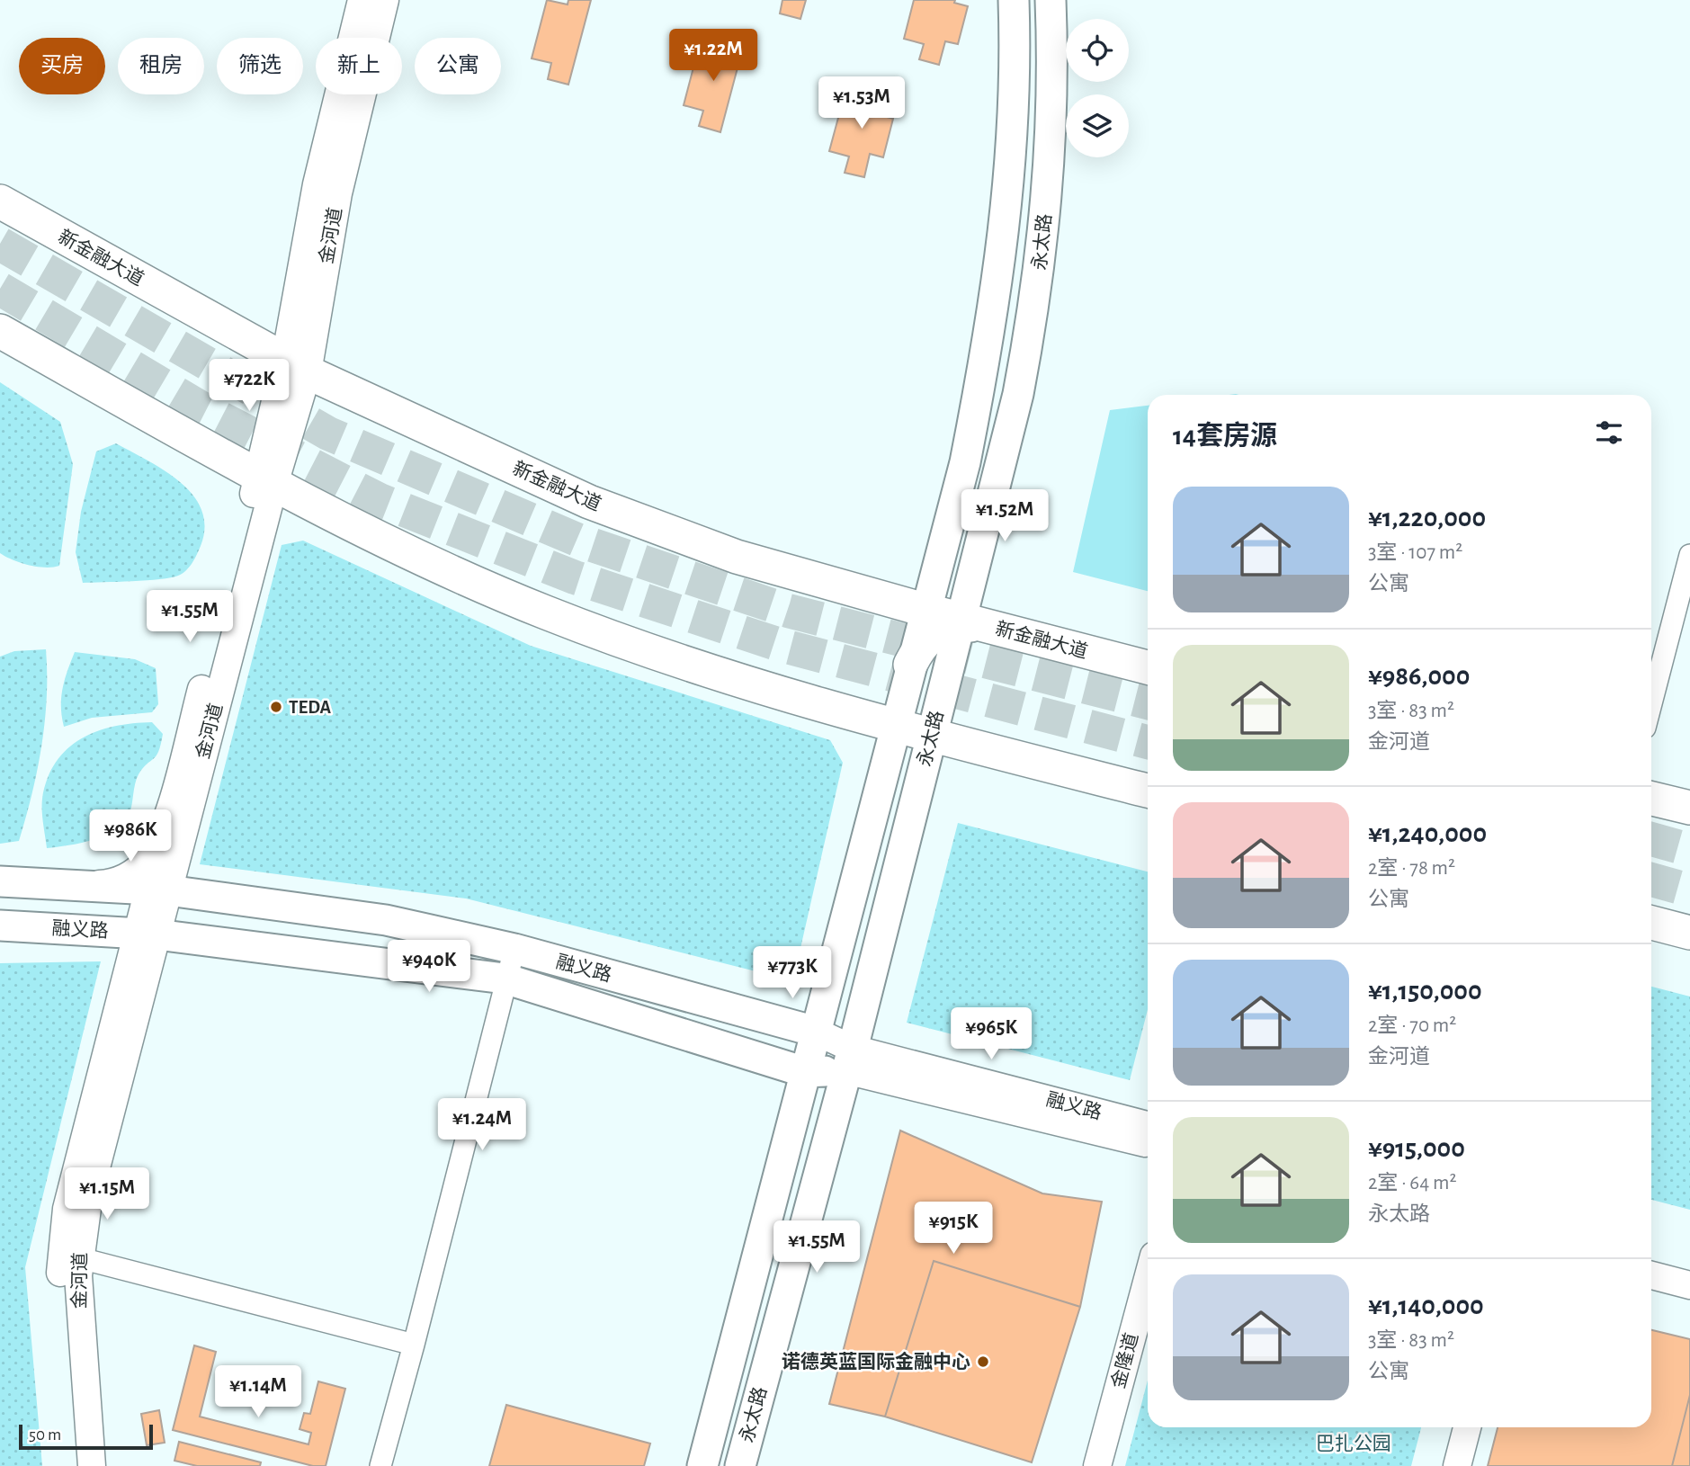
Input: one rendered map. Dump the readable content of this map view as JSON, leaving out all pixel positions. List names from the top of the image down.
{
  "streets": {
    "main road": ["永太路", "新金融大道", "融义路"],
    "street": ["金河道", "金隆道"]
  },
  "crossings": [
    ["金河道", "新金融大道"],
    ["金河道", "融义路"],
    ["永太路", "新金融大道"],
    ["永太路", "融义路"]
  ],
  "parks": ["巴扎公园"],
  "places": ["TEDA", "诺德英蓝国际金融中心"],
  "scale_bar": "50 m",
  "page": {
    "price": [
      "¥1.22M",
      "¥1.53M",
      "¥722K",
      "¥1.52M",
      "¥1.55M",
      "¥986K",
      "¥940K",
      "¥773K",
      "¥965K",
      "¥1.24M",
      "¥1.15M",
      "¥915K",
      "¥1.55M",
      "¥1.14M"
    ],
    "chip": [
      "买房",
      "租房",
      "筛选",
      "新上",
      "公寓"
    ],
    "heading": "14套房源",
    "list": [
      {
        "name": "¥1,220,000",
        "note": "3室 · 107 m² · 公寓"
      },
      {
        "name": "¥986,000",
        "note": "3室 · 83 m² · 金河道"
      },
      {
        "name": "¥1,240,000",
        "note": "2室 · 78 m² · 公寓"
      },
      {
        "name": "¥1,150,000",
        "note": "2室 · 70 m² · 金河道"
      },
      {
        "name": "¥915,000",
        "note": "2室 · 64 m² · 永太路"
      },
      {
        "name": "¥1,140,000",
        "note": "3室 · 83 m² · 公寓"
      }
    ],
    "scale": "50 m"
  }
}
